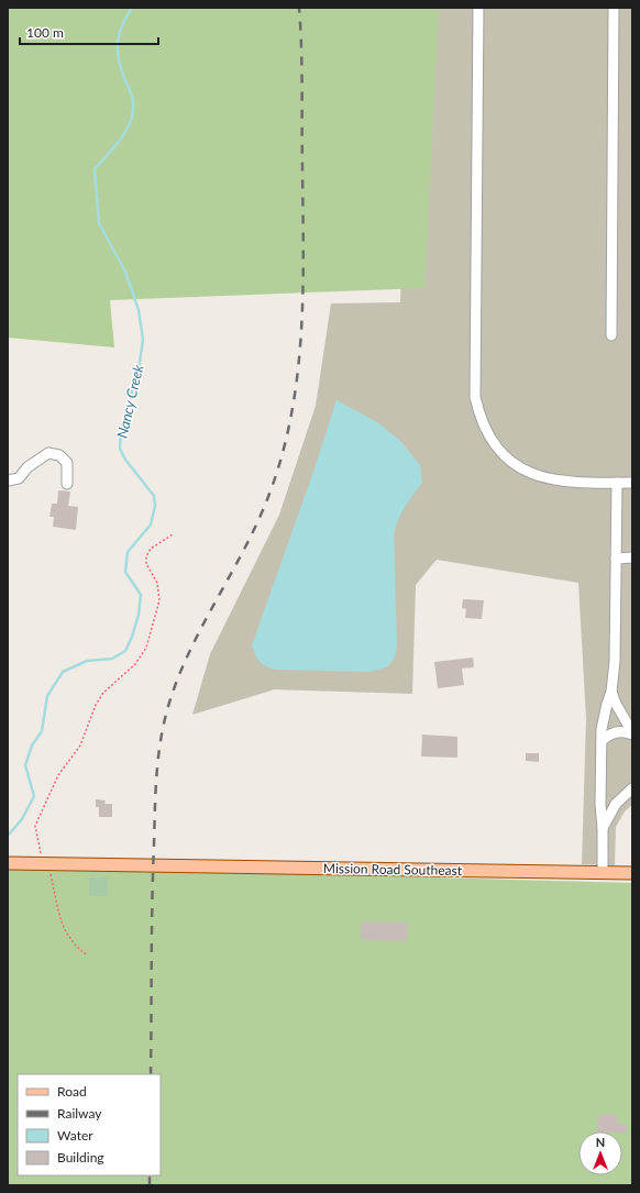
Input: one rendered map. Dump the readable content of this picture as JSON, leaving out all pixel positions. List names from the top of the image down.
{
  "streets": {
    "main road": ["Mission Road Southeast"]
  },
  "water": ["Nancy Creek"],
  "legend": [
    "Road",
    "Railway",
    "Water",
    "Building"
  ],
  "scale_bar": "100 m",
  "north": "top"
}
